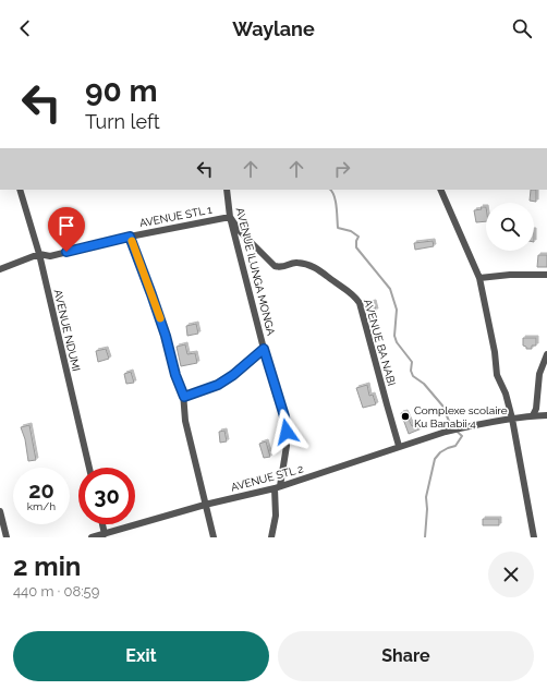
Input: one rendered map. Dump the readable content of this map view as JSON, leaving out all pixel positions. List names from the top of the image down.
{
  "streets": {
    "street": [
      "AVENUE STL 1",
      "AVENUE ILUNGA MONGA",
      "AVENUE NDUMI",
      "AVENUE BA NABI",
      "AVENUE STL 2"
    ]
  },
  "crossings": [
    ["AVENUE STL 1", "AVENUE ILUNGA MONGA"],
    ["AVENUE STL 1", "AVENUE NDUMI"],
    ["AVENUE STL 1", "AVENUE BA NABI"],
    ["AVENUE ILUNGA MONGA", "AVENUE BA NABI"],
    ["AVENUE ILUNGA MONGA", "AVENUE STL 2"],
    ["AVENUE BA NABI", "AVENUE STL 2"]
  ],
  "places": ["Complexe scolaire Ku Banabii 4"],
  "page": {
    "header": "Waylane",
    "turn": ["90 m", "Turn left"],
    "speed": "20 km/h",
    "limit": "30",
    "heading": ["2 min", "440 m · 08:59"],
    "buttons": ["Exit", "Share"]
  }
}
